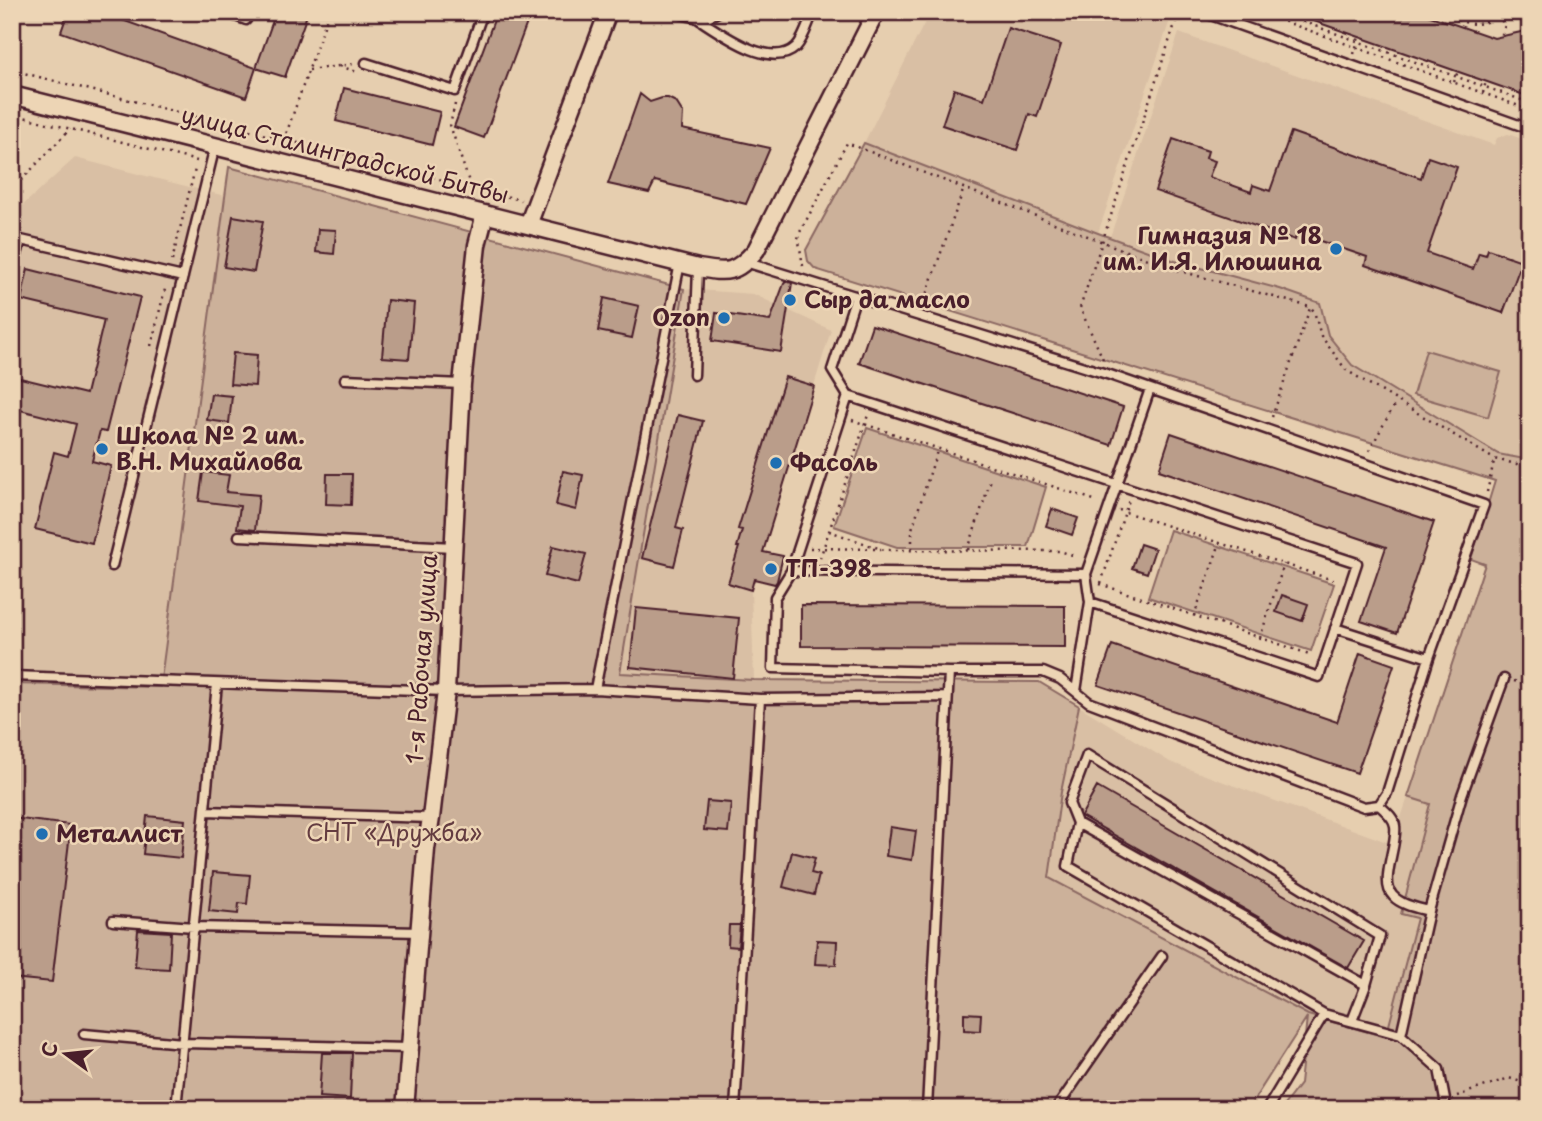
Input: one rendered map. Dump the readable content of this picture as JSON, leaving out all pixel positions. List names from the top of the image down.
{
  "streets": {
    "street": ["улица Сталинградской Битвы", "1-я Рабочая улица"]
  },
  "crossings": [
    ["улица Сталинградской Битвы", "1-я Рабочая улица"]
  ],
  "parks": ["СНТ «Дружба»"],
  "places": [
    "Гимназия № 18 им. И.Я. Илюшина",
    "Сыр да масло",
    "Ozon",
    "Школа № 2 им. В.Н. Михайлова",
    "Фасоль",
    "ТП-398",
    "Металлист"
  ],
  "north": "left"
}
